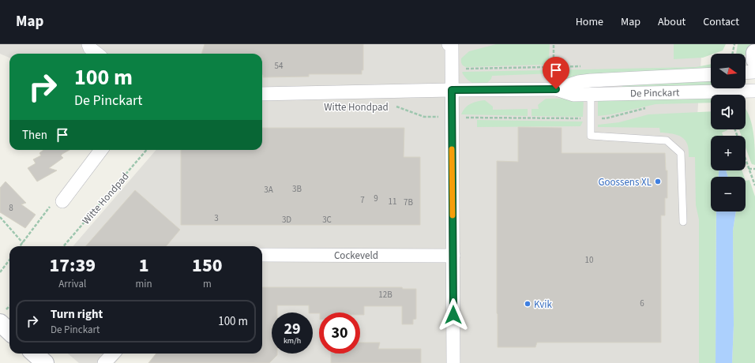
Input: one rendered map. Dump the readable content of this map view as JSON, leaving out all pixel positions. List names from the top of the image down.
{
  "streets": {
    "street": ["De Pinckart", "Witte Hondpad", "Cockeveld"]
  },
  "crossings": [
    ["De Pinckart", "Witte Hondpad"]
  ],
  "places": ["Goossens XL", "Kvik"],
  "house_numbers": [
    "54",
    "3B",
    "3A",
    "9",
    "7",
    "11",
    "7B",
    "8",
    "3",
    "3D",
    "3C",
    "10",
    "12B",
    "6"
  ],
  "north": "right",
  "page": {
    "header": "Map",
    "nav": [
      "Home",
      "Map",
      "About",
      "Contact"
    ],
    "map_buttons": ["+", "−"],
    "turn": ["100 m", "De Pinckart"],
    "then": "Then",
    "eta": [
      "17:39",
      "Arrival",
      "1",
      "min",
      "150",
      "m"
    ],
    "list": [
      {
        "name": "Turn right",
        "note": "De Pinckart",
        "value": "100 m"
      }
    ],
    "speed": "29 km/h",
    "limit": "30"
  }
}
